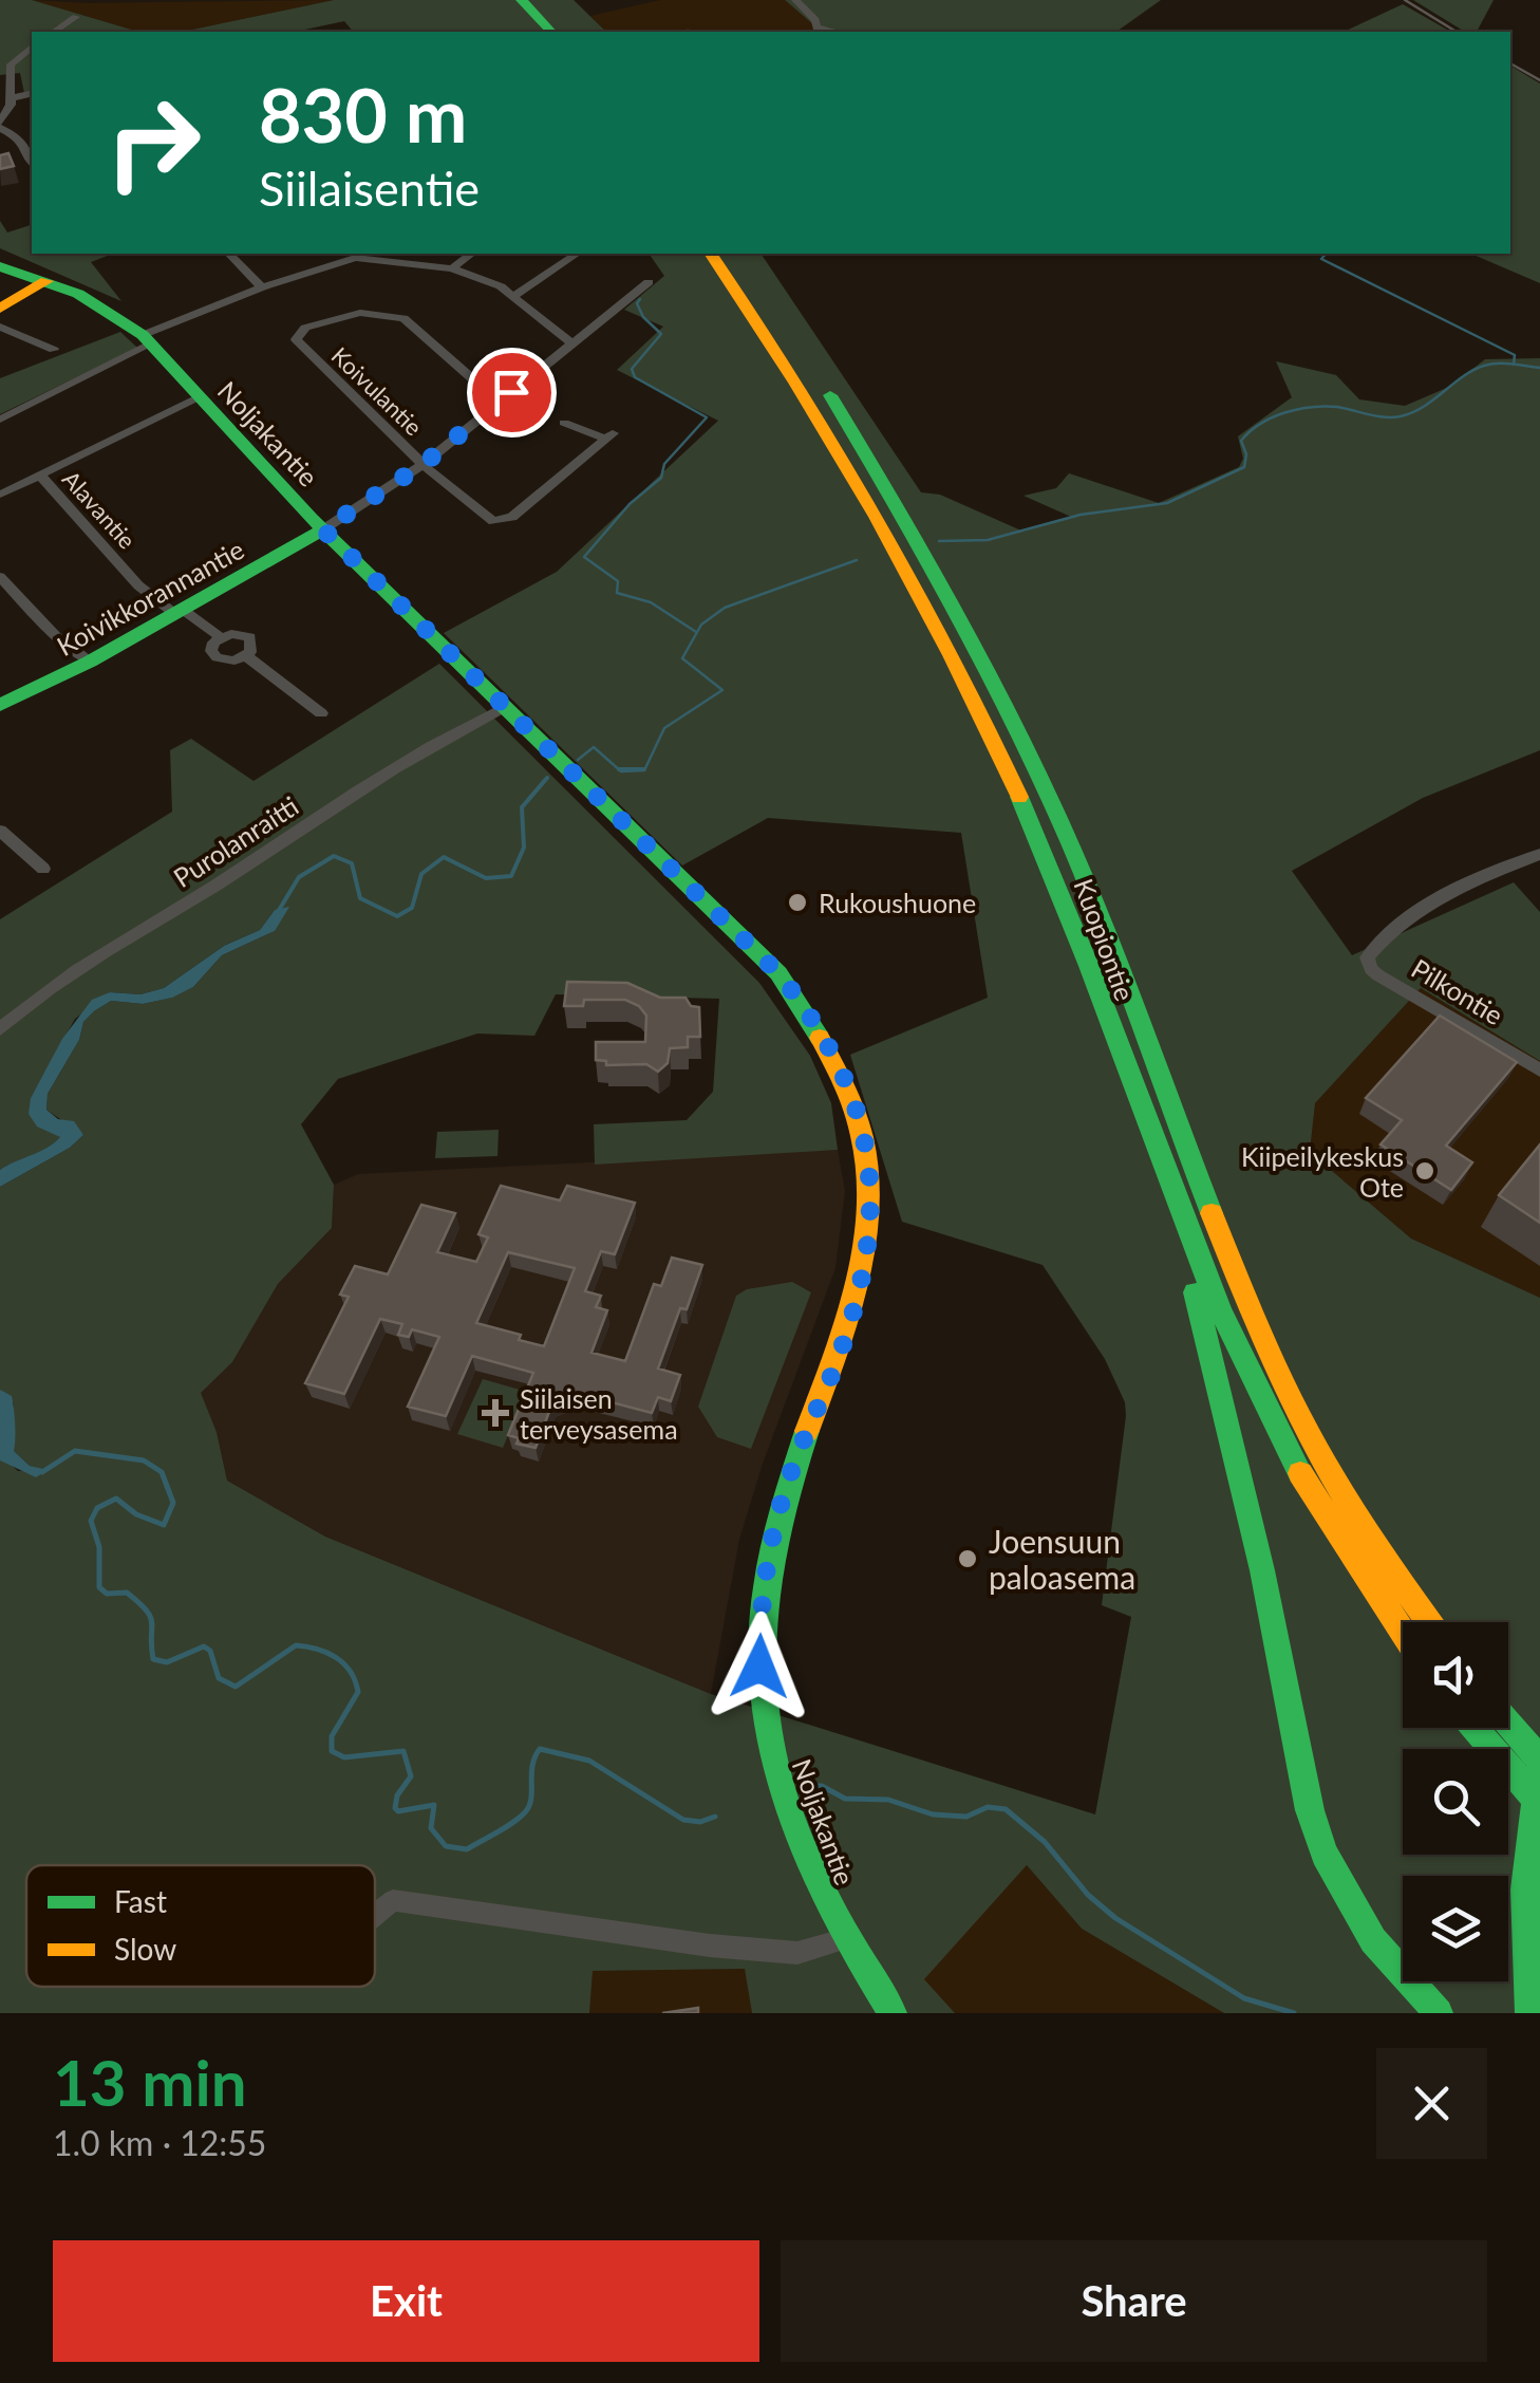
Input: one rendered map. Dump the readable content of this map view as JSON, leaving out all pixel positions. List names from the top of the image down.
{
  "streets": {
    "main road": ["Noljakantie", "Koivikkorannantie", "Kuopiontie"],
    "street": [
      "Koivulantie",
      "Alavantie",
      "Purolanraitti",
      "Pilkontie"
    ]
  },
  "crossings": [
    ["Noljakantie", "Koivikkorannantie"],
    ["Noljakantie", "Purolanraitti"],
    ["Alavantie", "Koivikkorannantie"]
  ],
  "places": {
    "other": ["Rukoushuone", "Kiipeilykeskus Ote", "Joensuun paloasema"],
    "health": ["Siilaisen terveysasema"]
  },
  "legend": ["Fast", "Slow"],
  "page": {
    "turn": ["830 m", "Siilaisentie"],
    "heading": ["13 min", "1.0 km · 12:55"],
    "buttons": ["Exit", "Share"]
  }
}
